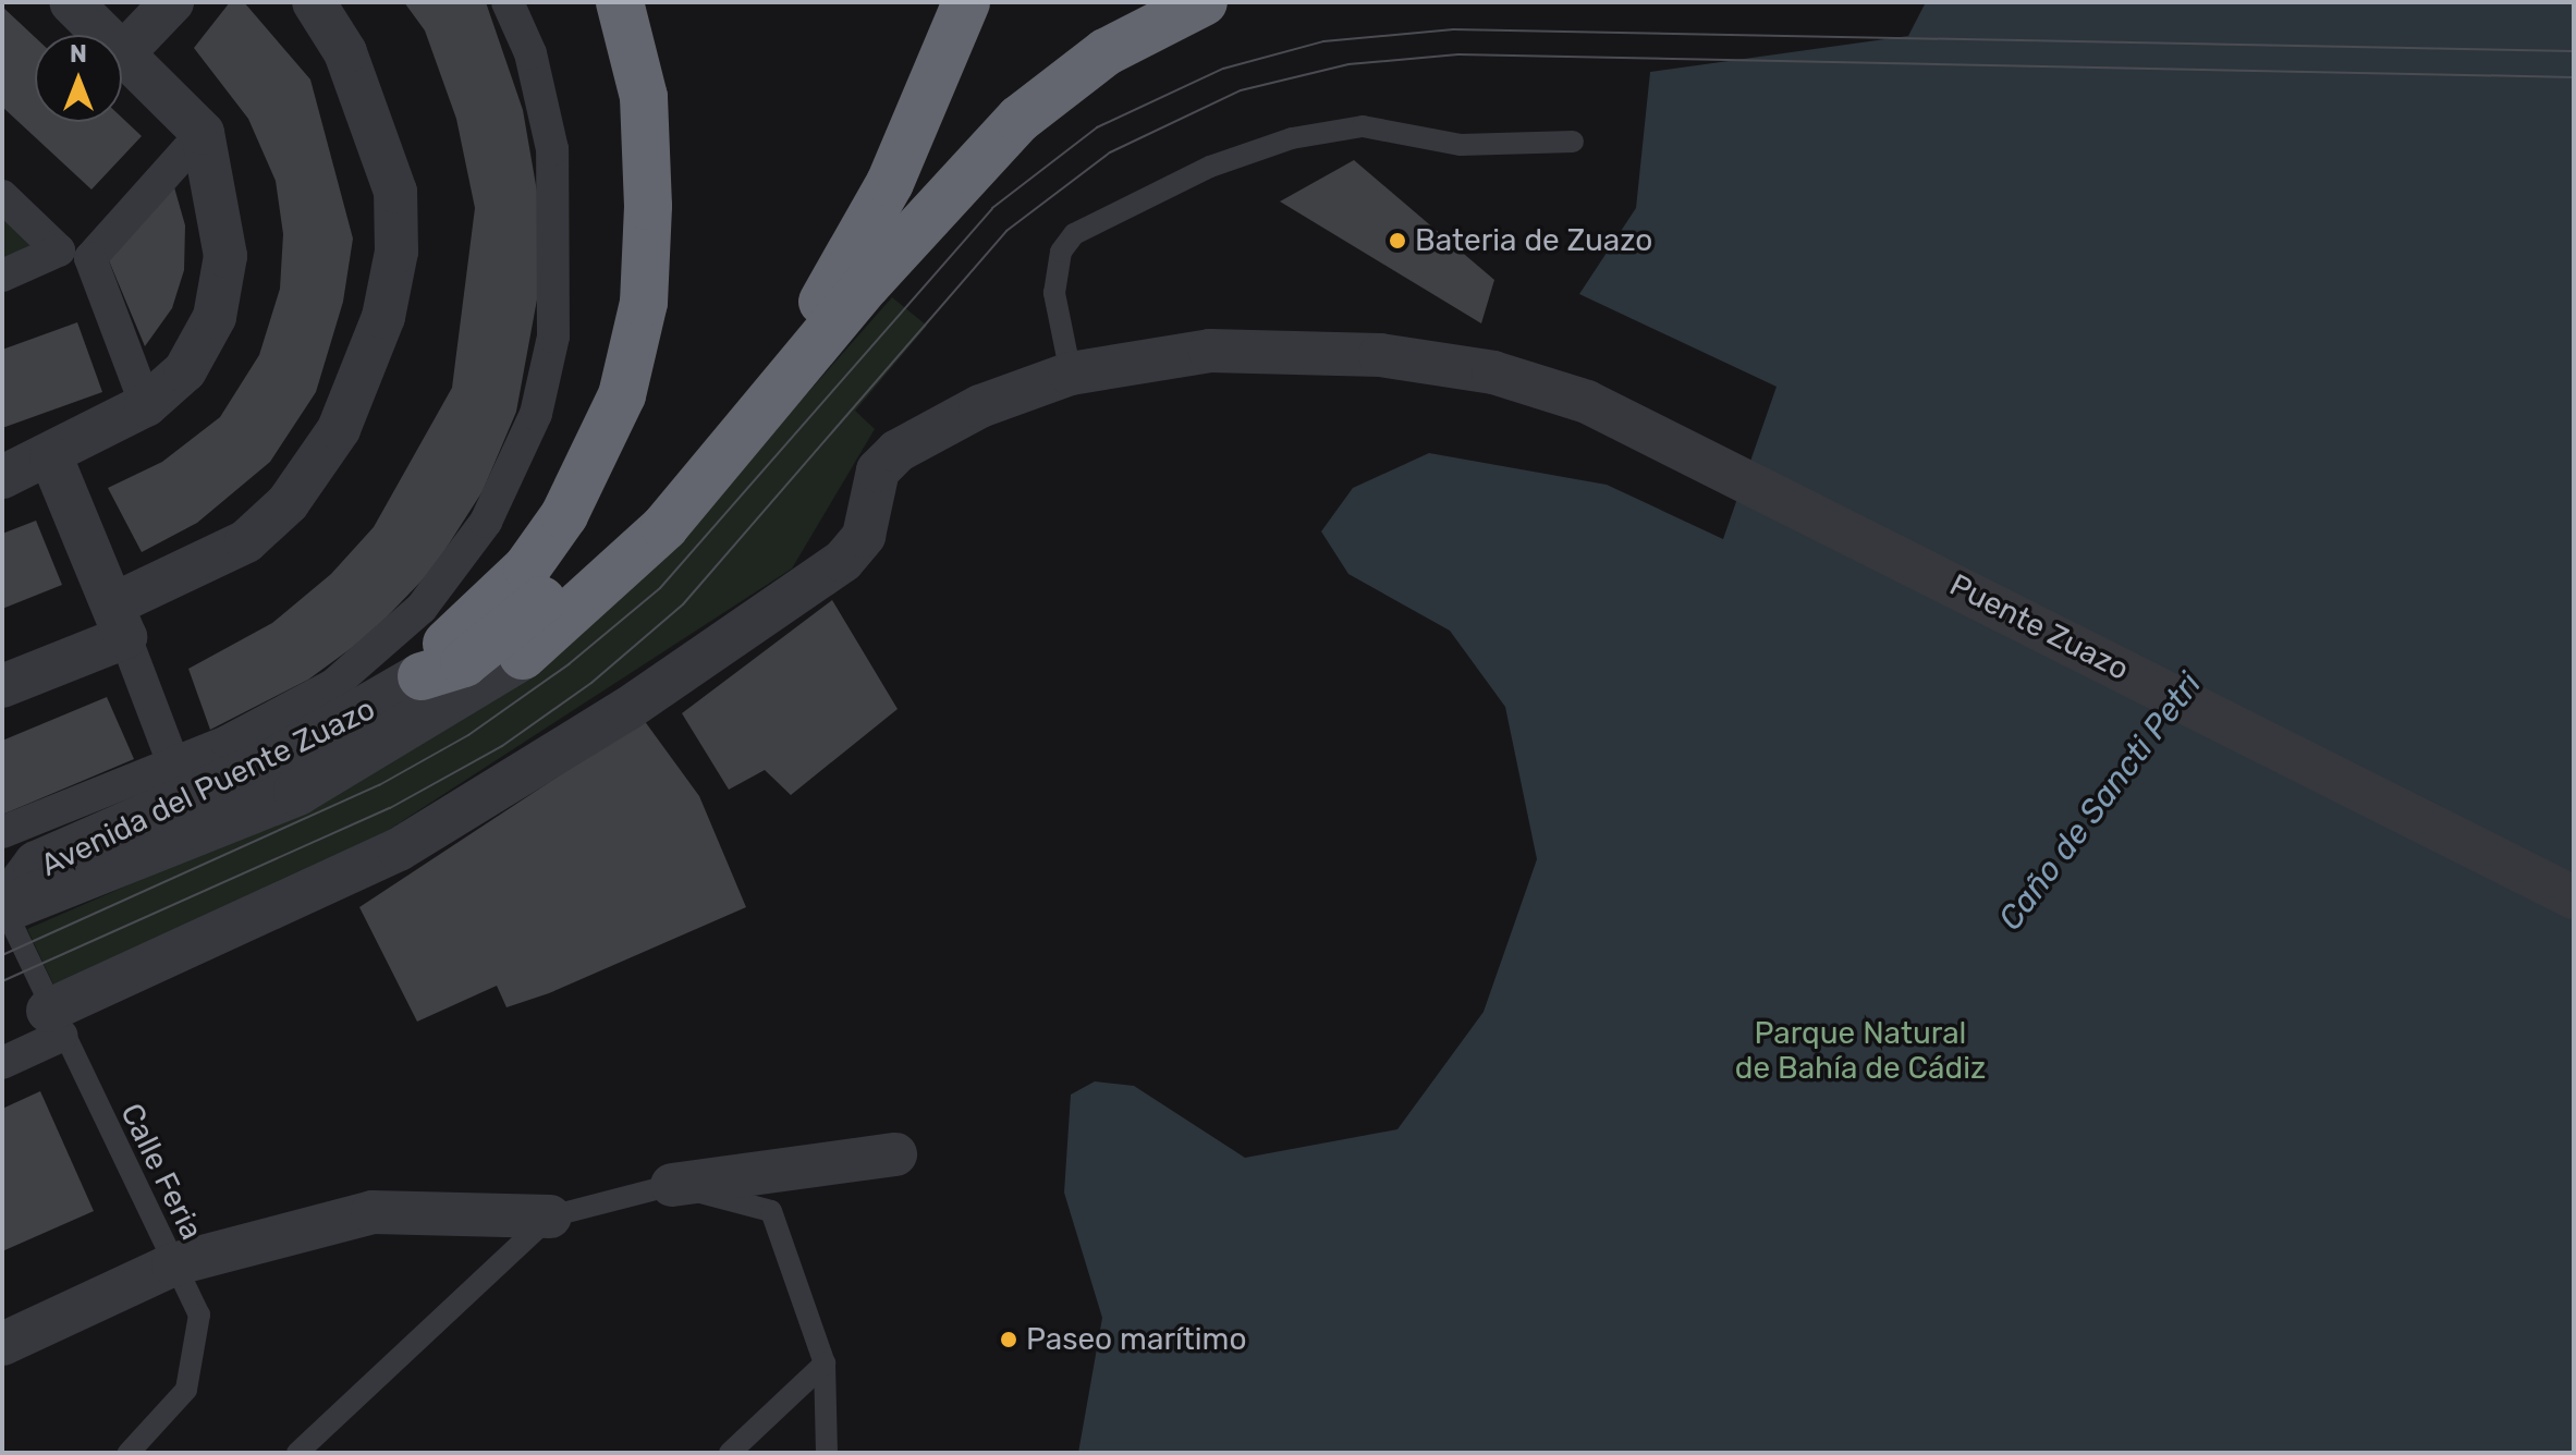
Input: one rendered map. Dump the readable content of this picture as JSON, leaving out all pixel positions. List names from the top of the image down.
{
  "streets": {
    "street": ["Puente Zuazo", "Avenida del Puente Zuazo"],
    "lane": ["Calle Feria"]
  },
  "crossings": [
    ["Avenida del Puente Zuazo", "Calle Feria"]
  ],
  "water": ["Caño de Sancti Petri"],
  "parks": ["Parque Natural de Bahía de Cádiz"],
  "places": ["Bateria de Zuazo", "Paseo marítimo"],
  "north": "top"
}
